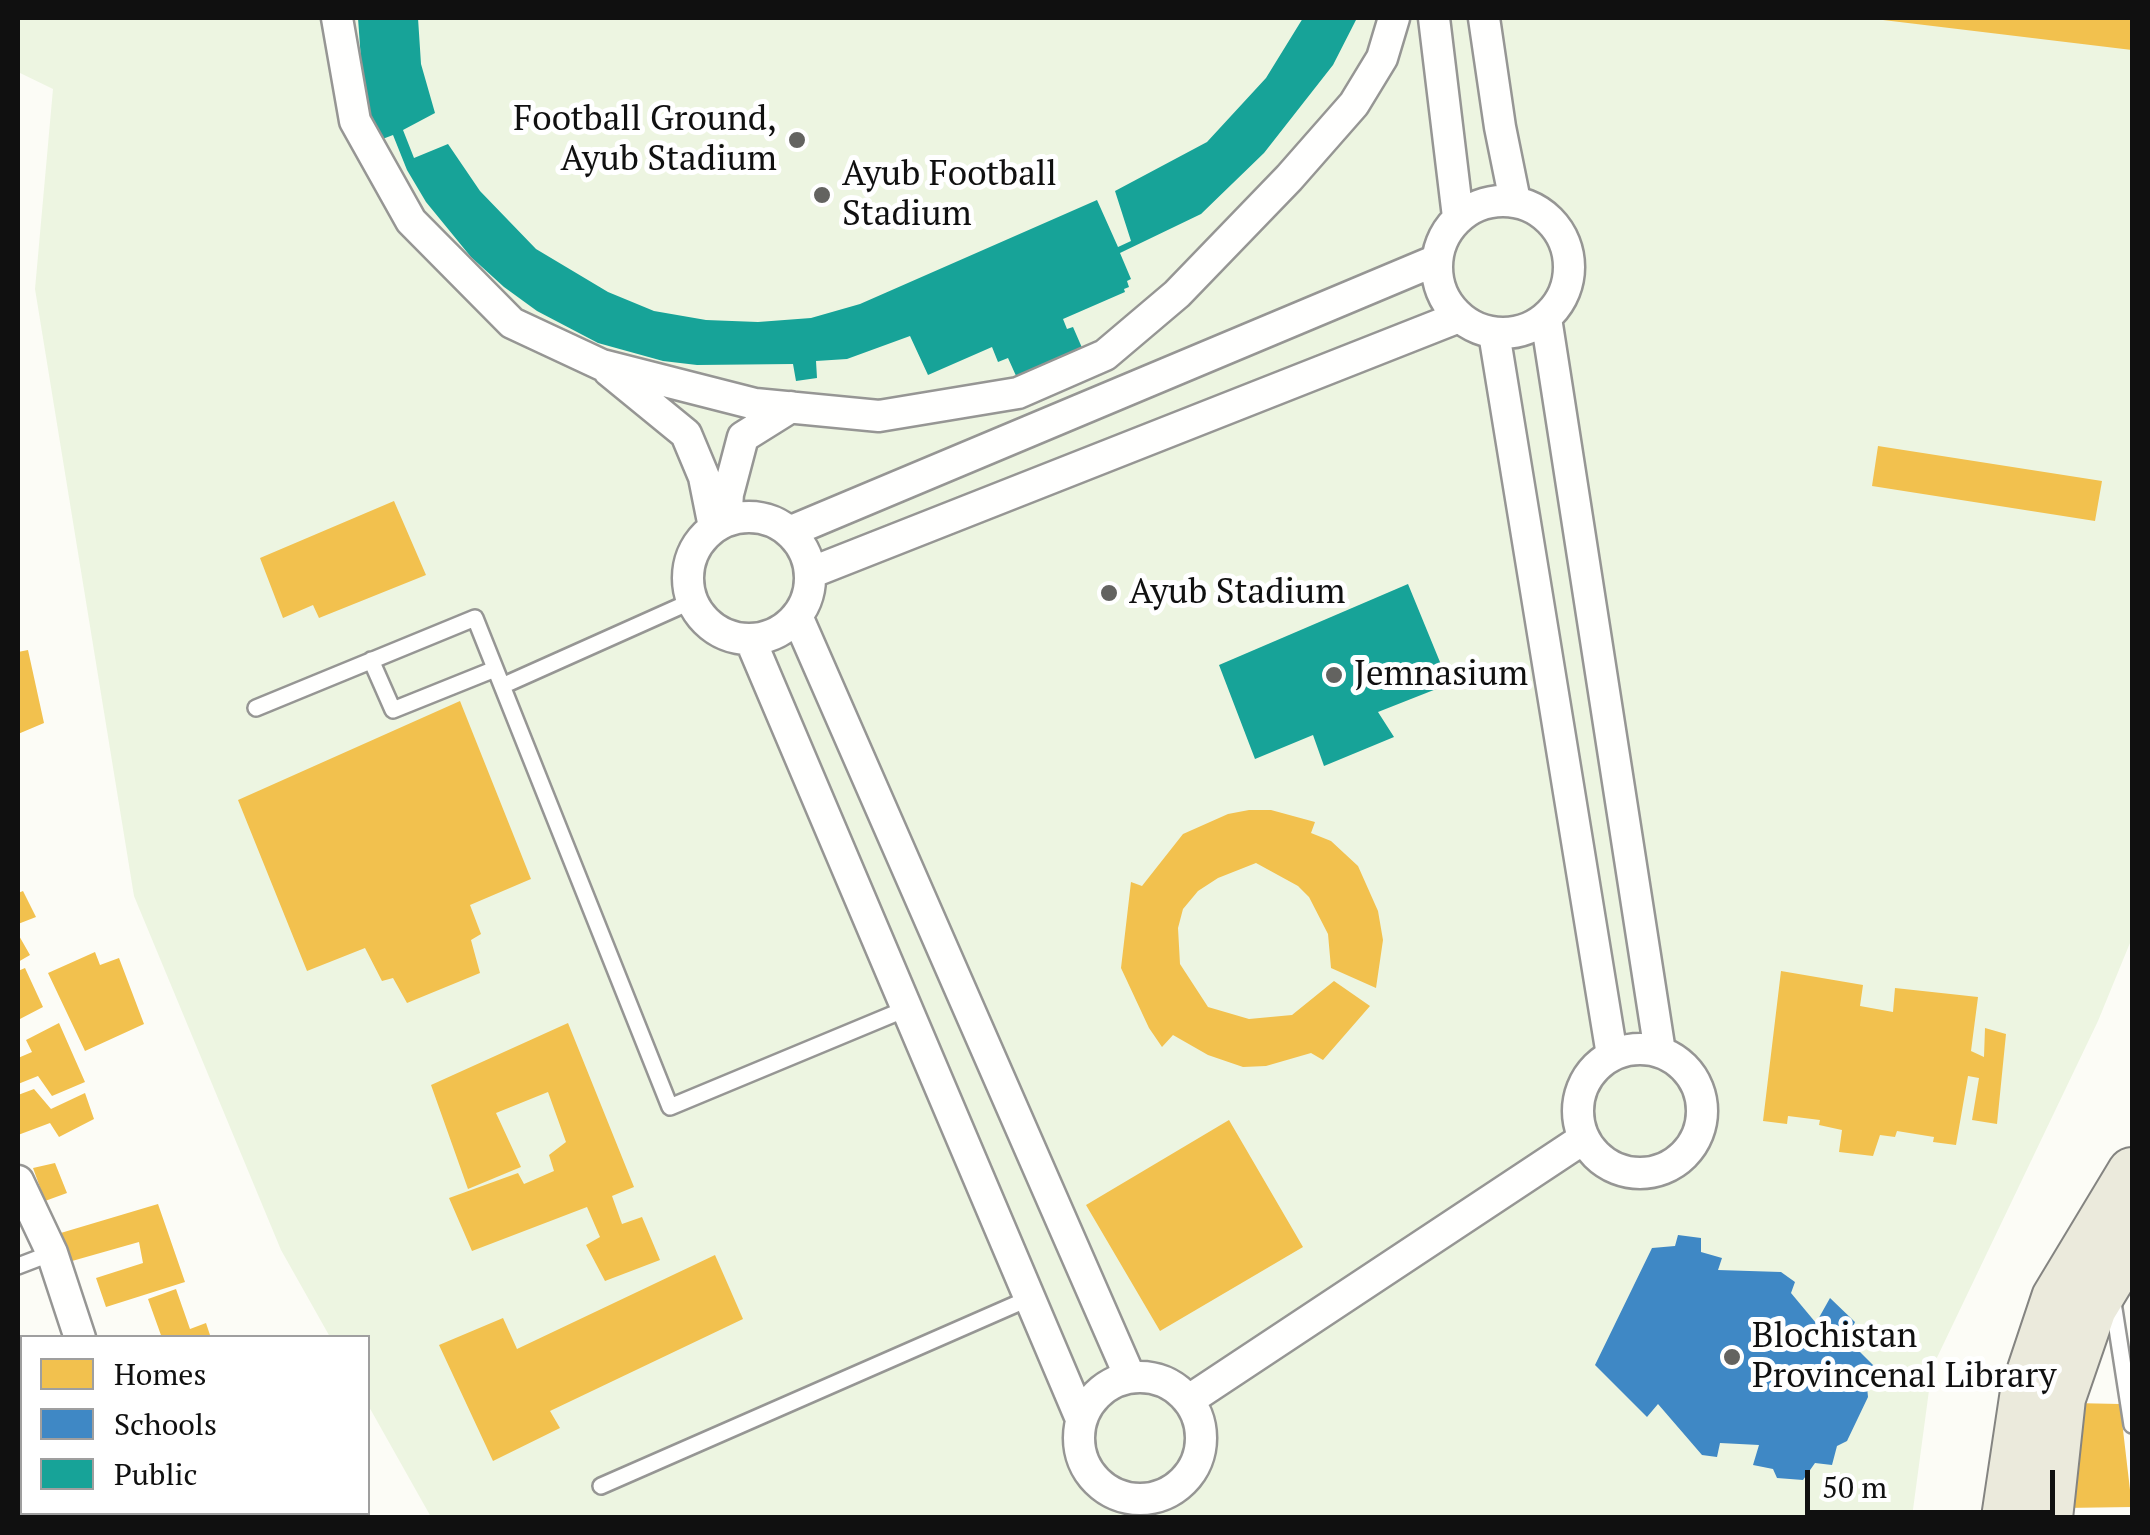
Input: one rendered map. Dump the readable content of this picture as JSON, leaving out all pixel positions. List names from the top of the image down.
{
  "places": [
    "Football Ground, Ayub Stadium",
    "Ayub Football Stadium",
    "Ayub Stadium",
    "Jemnasium",
    "Blochistan Provincenal Library"
  ],
  "legend": ["Homes", "Schools", "Public"],
  "scale_bar": "50 m"
}
